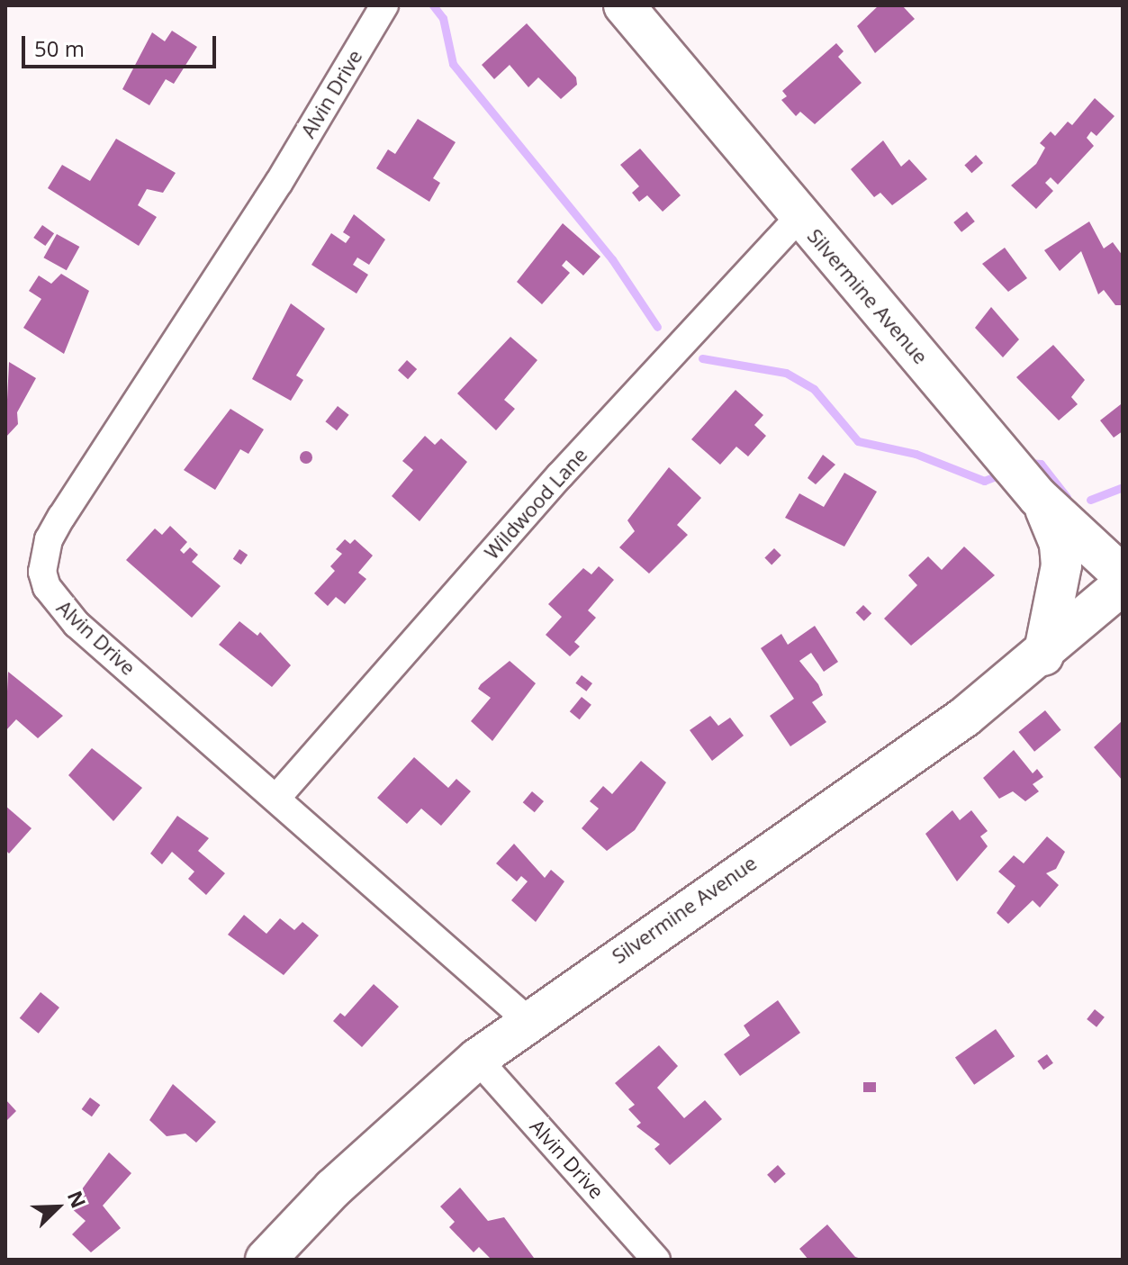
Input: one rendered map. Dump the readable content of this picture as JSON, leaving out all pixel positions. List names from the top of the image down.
{
  "streets": {
    "street": ["Alvin Drive", "Silvermine Avenue", "Wildwood Lane"]
  },
  "crossings": [
    ["Alvin Drive", "Silvermine Avenue"],
    ["Alvin Drive", "Wildwood Lane"],
    ["Silvermine Avenue", "Wildwood Lane"]
  ],
  "scale_bar": "50 m",
  "north": "top right"
}
